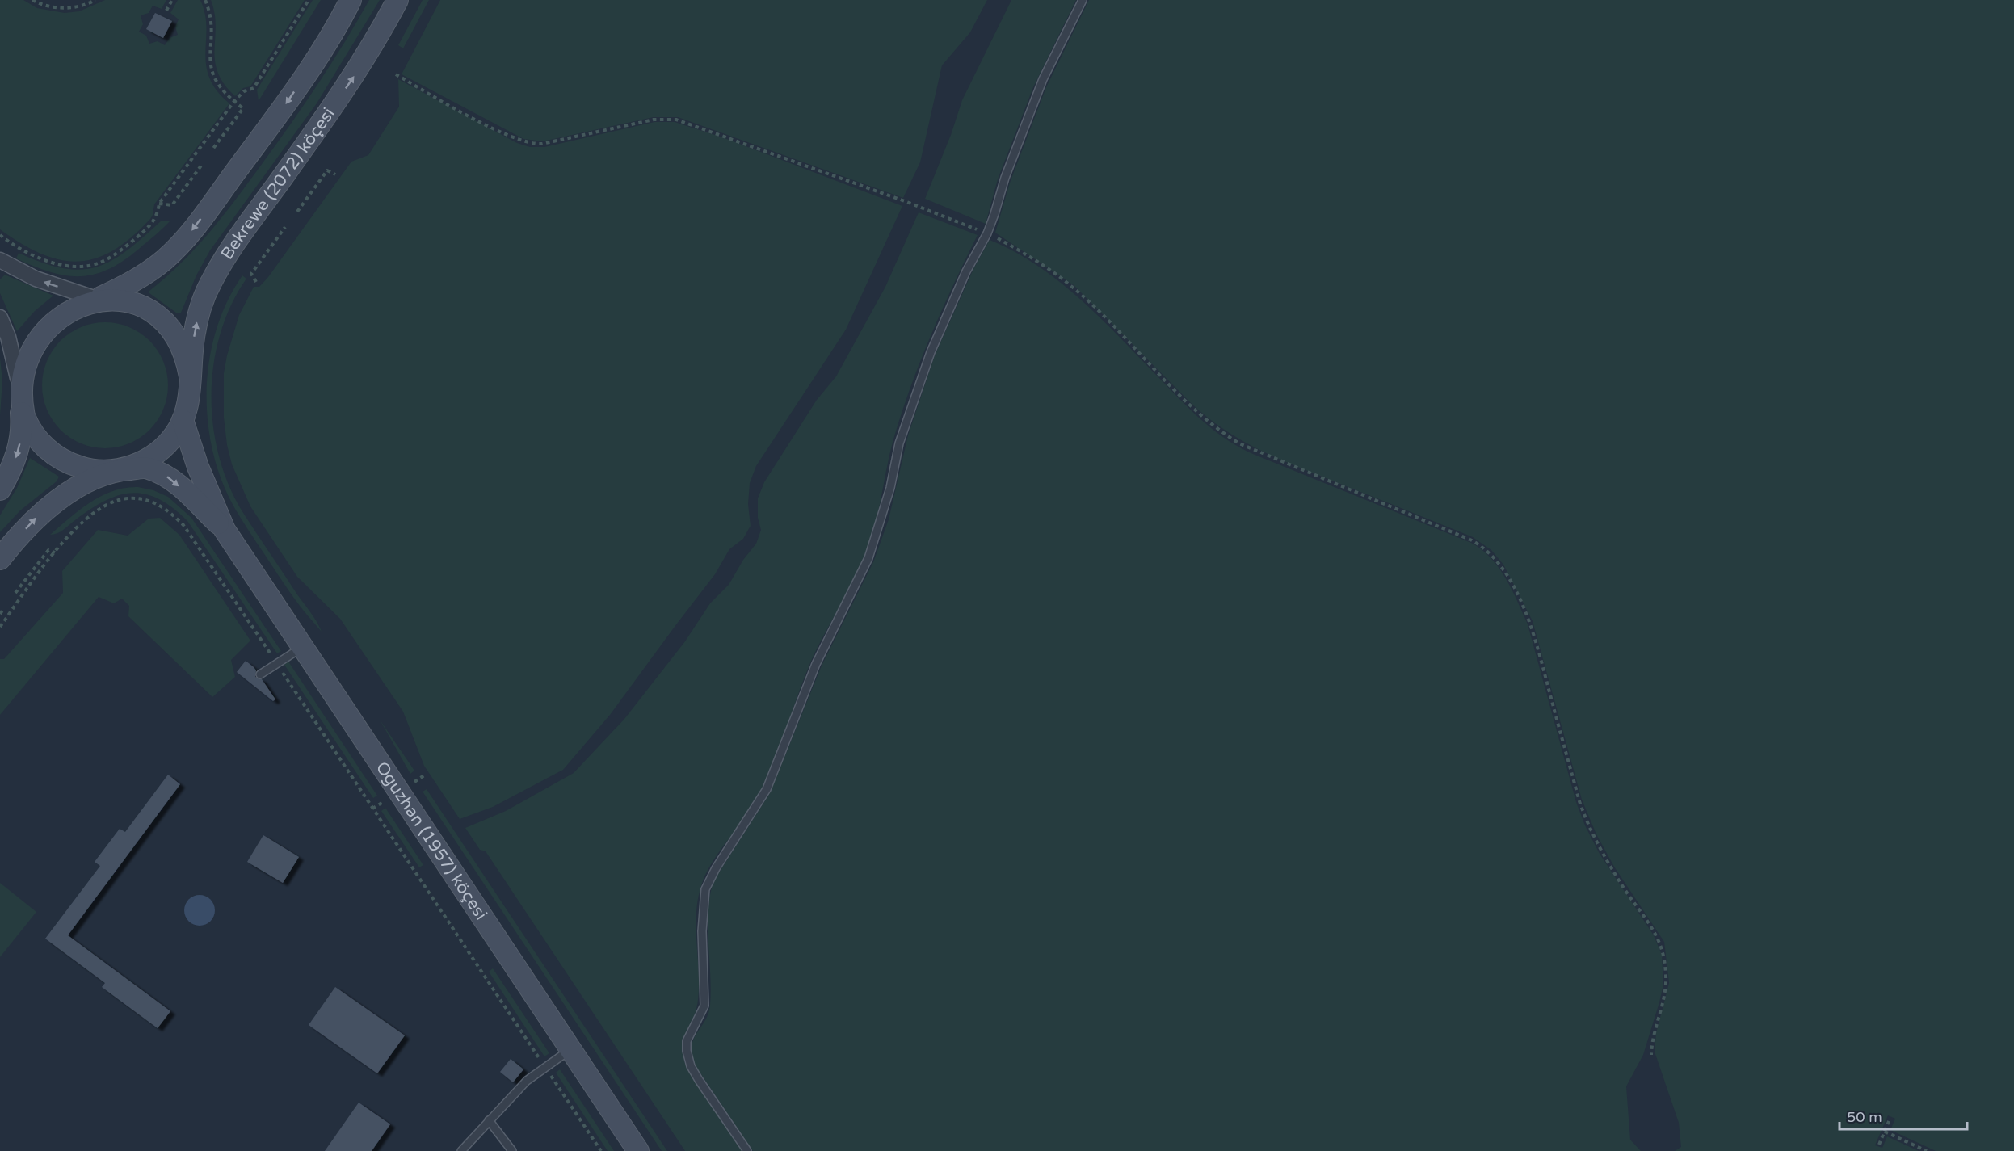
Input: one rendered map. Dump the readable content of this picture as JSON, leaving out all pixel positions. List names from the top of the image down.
{
  "streets": {
    "main road": ["Bekrewe (2072) köçesi", "Oguzhan (1957) köçesi"]
  },
  "crossings": [
    ["Bekrewe (2072) köçesi", "Oguzhan (1957) köçesi"]
  ],
  "scale_bar": "50 m"
}
